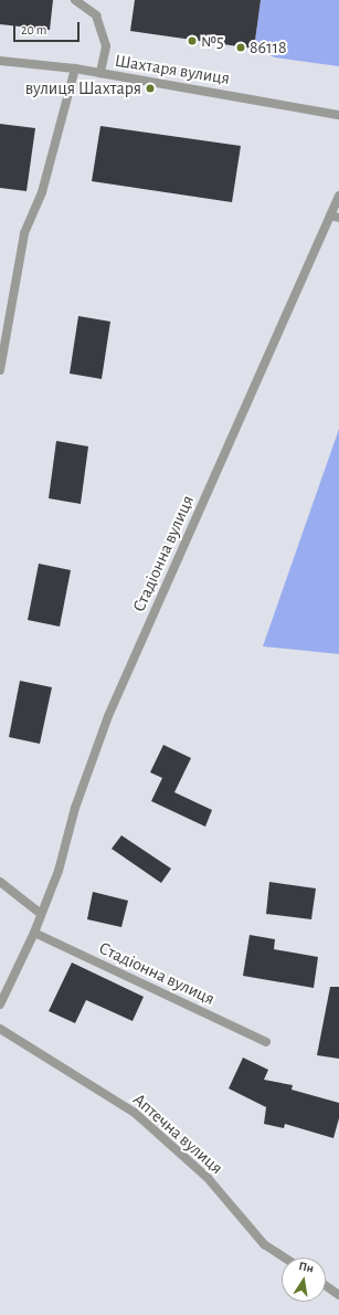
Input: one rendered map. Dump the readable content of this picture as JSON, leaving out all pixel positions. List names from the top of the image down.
{
  "streets": {
    "street": ["Шахтаря вулиця", "Стадіонна вулиця", "Аптечна вулиця"]
  },
  "places": ["№5", "86118", "вулиця Шахтаря"],
  "scale_bar": "20 m",
  "north": "top"
}
